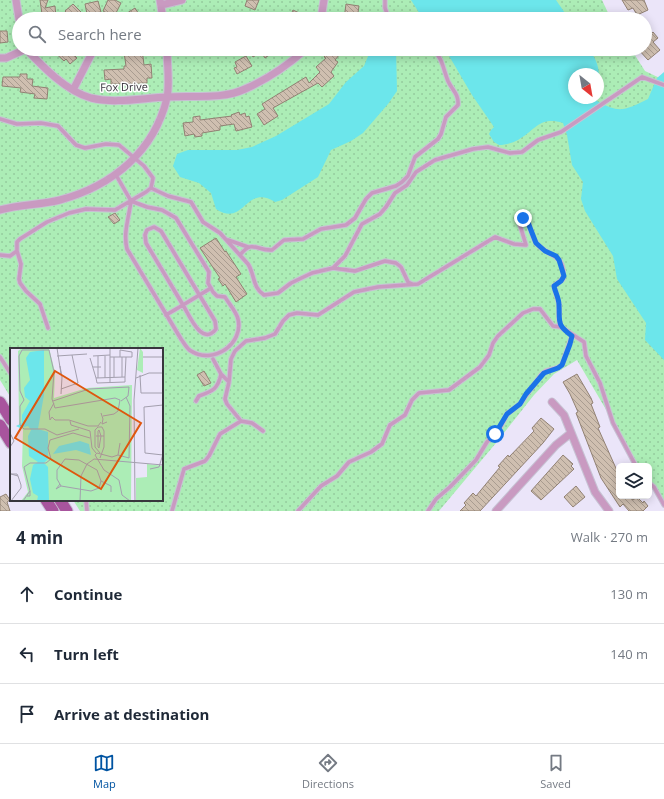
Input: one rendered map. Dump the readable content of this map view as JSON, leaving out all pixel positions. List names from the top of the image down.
{
  "streets": {
    "street": ["Fox Drive"]
  },
  "north": "bottom right",
  "page": {
    "search": "Search here",
    "heading": ["4 min", "Walk · 270 m"],
    "list": [
      ["Continue", "130 m"],
      ["Turn left", "140 m"],
      "Arrive at destination"
    ],
    "nav": ["Map", "Directions", "Saved"]
  }
}
